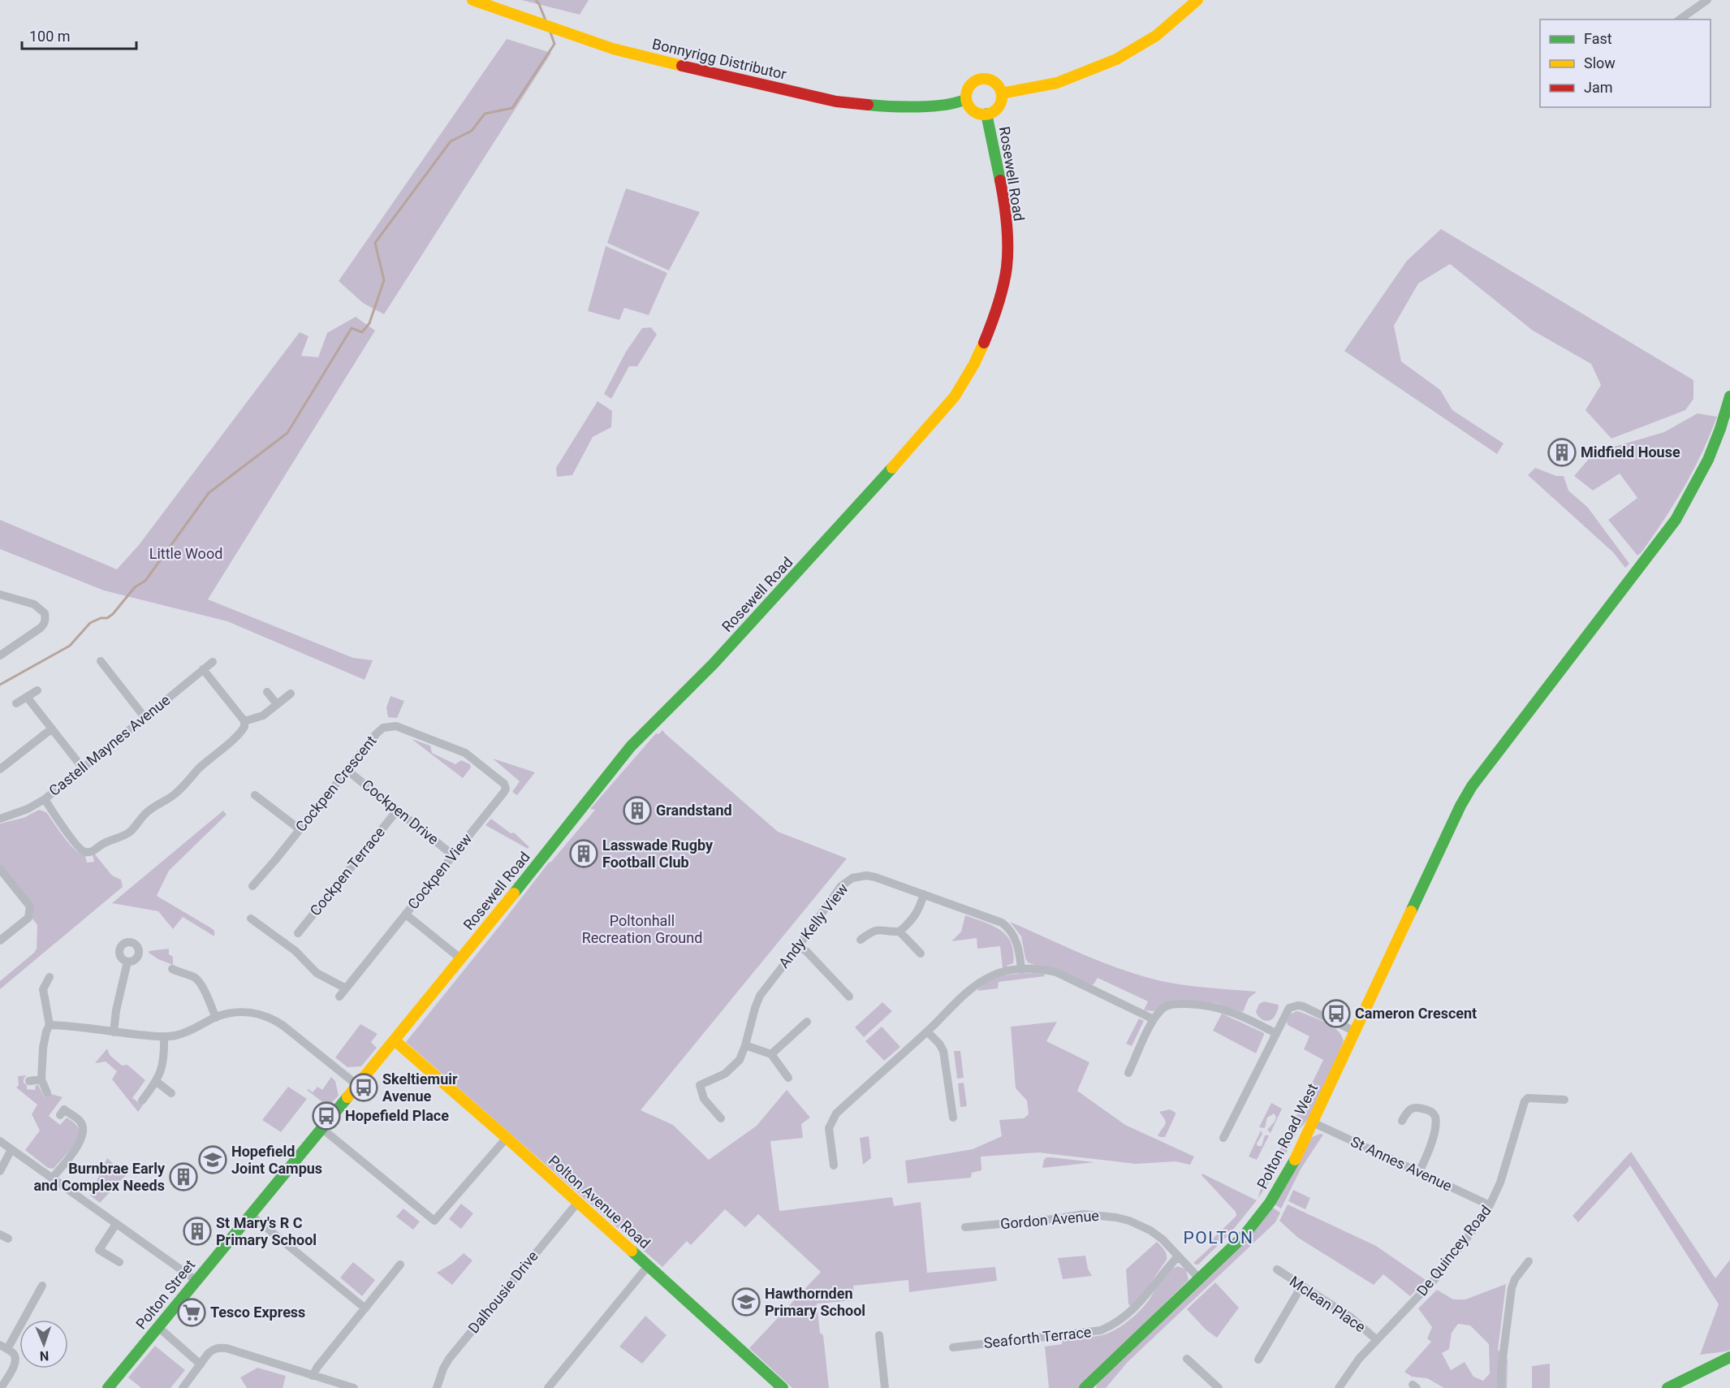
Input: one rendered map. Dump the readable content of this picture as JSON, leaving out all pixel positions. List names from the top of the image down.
{
  "streets": {
    "main road": [
      "Bonnyrigg Distributor",
      "Rosewell Road",
      "Polton Road West",
      "Polton Avenue Road",
      "Polton Street"
    ],
    "street": [
      "Castell Maynes Avenue",
      "Cockpen Crescent",
      "Cockpen Drive",
      "Cockpen Terrace",
      "Cockpen View",
      "Andy Kelly View",
      "St Annes Avenue",
      "Gordon Avenue",
      "De Quincey Road",
      "Dalhousie Drive",
      "Mclean Place",
      "Seaforth Terrace"
    ]
  },
  "crossings": [
    ["Bonnyrigg Distributor", "Rosewell Road"],
    ["Rosewell Road", "Polton Avenue Road"],
    ["Rosewell Road", "Polton Street"],
    ["Cockpen Crescent", "Cockpen Drive"],
    ["Cockpen Crescent", "Cockpen View"],
    ["Cockpen Drive", "Cockpen Terrace"],
    ["Cockpen Drive", "Cockpen View"],
    ["Polton Road West", "St Annes Avenue"],
    ["Polton Road West", "Gordon Avenue"],
    ["St Annes Avenue", "De Quincey Road"],
    ["Polton Avenue Road", "Dalhousie Drive"],
    ["Polton Avenue Road", "Polton Street"],
    ["Gordon Avenue", "Seaforth Terrace"],
    ["De Quincey Road", "Mclean Place"]
  ],
  "districts": ["POLTON"],
  "parks": ["Little Wood", "Poltonhall Recreation Ground"],
  "places": {
    "building": [
      "Midfield House",
      "Grandstand",
      "Lasswade Rugby Football Club",
      "Burnbrae Early and Complex Needs",
      "St Mary's R C Primary School"
    ],
    "bus stop": ["Cameron Crescent", "Skeltiemuir Avenue", "Hopefield Place"],
    "school or university": ["Hopefield Joint Campus", "Hawthornden Primary School"],
    "supermarket": ["Tesco Express"]
  },
  "legend": ["Fast", "Slow", "Jam"],
  "scale_bar": "100 m",
  "north": "bottom"
}
